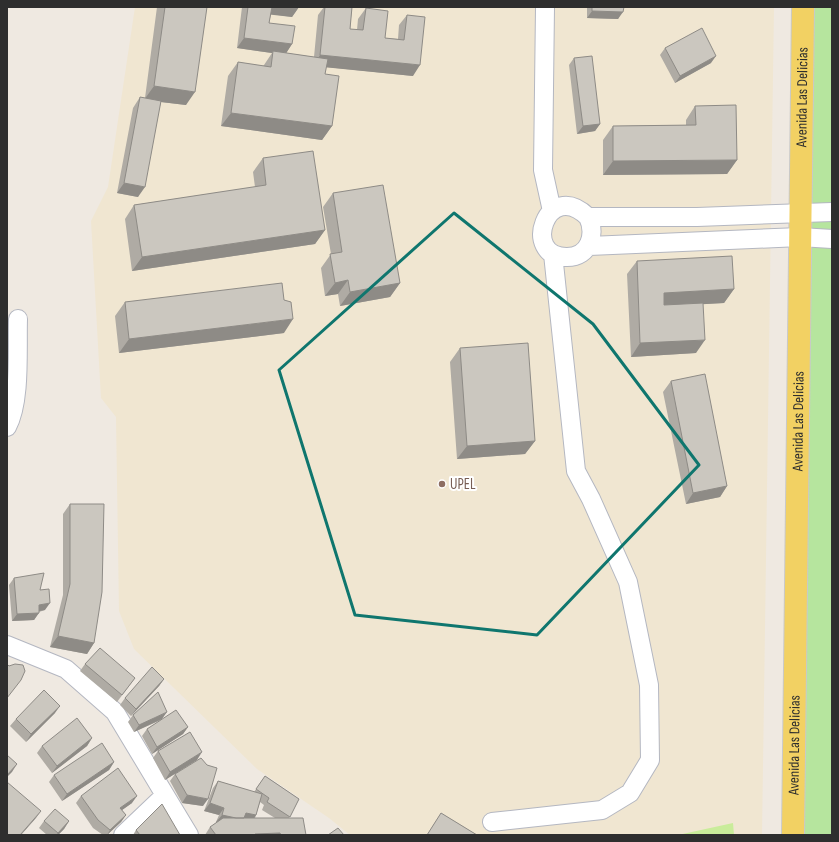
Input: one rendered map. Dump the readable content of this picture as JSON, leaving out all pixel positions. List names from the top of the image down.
{
  "streets": {
    "main road": ["Avenida Las Delicias"]
  },
  "places": ["UPEL"]
}
